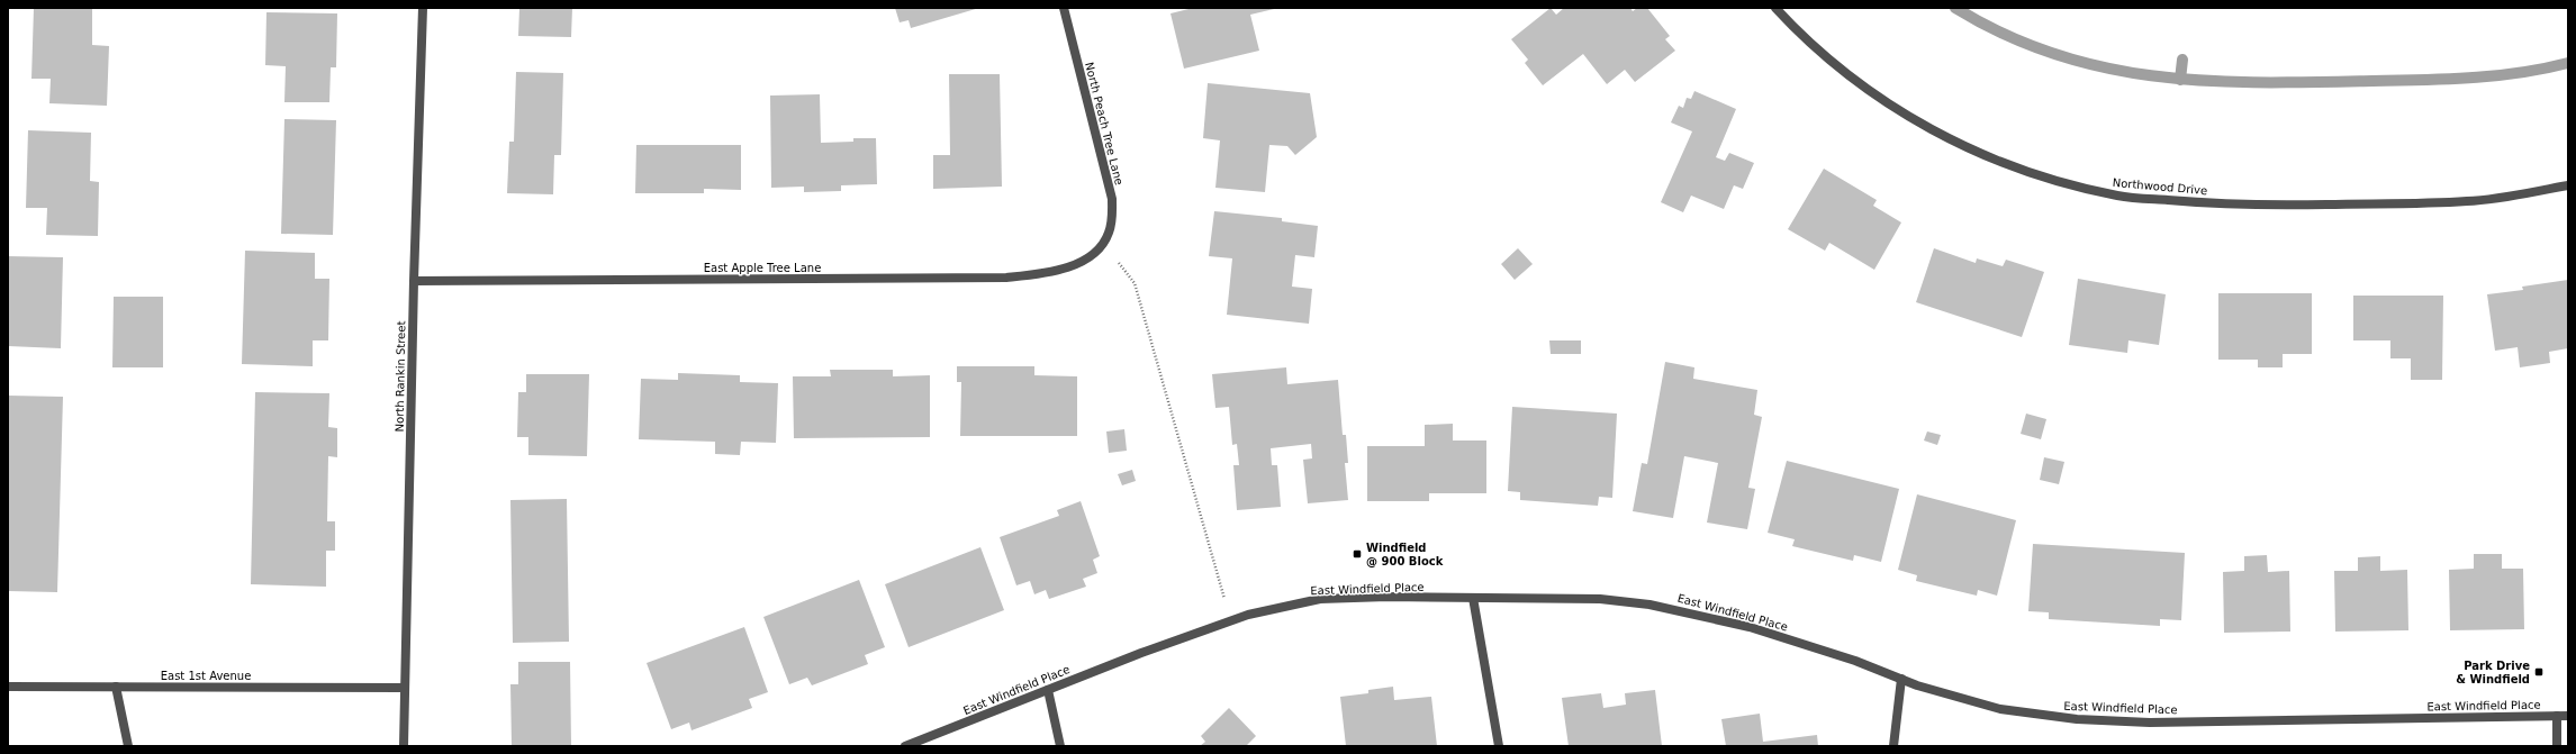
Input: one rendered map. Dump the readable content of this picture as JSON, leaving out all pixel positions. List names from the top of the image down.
{
  "streets": {
    "street": [
      "North Peach Tree Lane",
      "Northwood Drive",
      "East Apple Tree Lane",
      "North Rankin Street",
      "East Windfield Place",
      "East 1st Avenue"
    ]
  },
  "crossings": [
    ["North Peach Tree Lane", "East Apple Tree Lane"],
    ["East Apple Tree Lane", "North Rankin Street"],
    ["North Rankin Street", "East 1st Avenue"]
  ],
  "places": {
    "transit": ["Windfield @ 900 Block", "Park Drive & Windfield"]
  }
}
